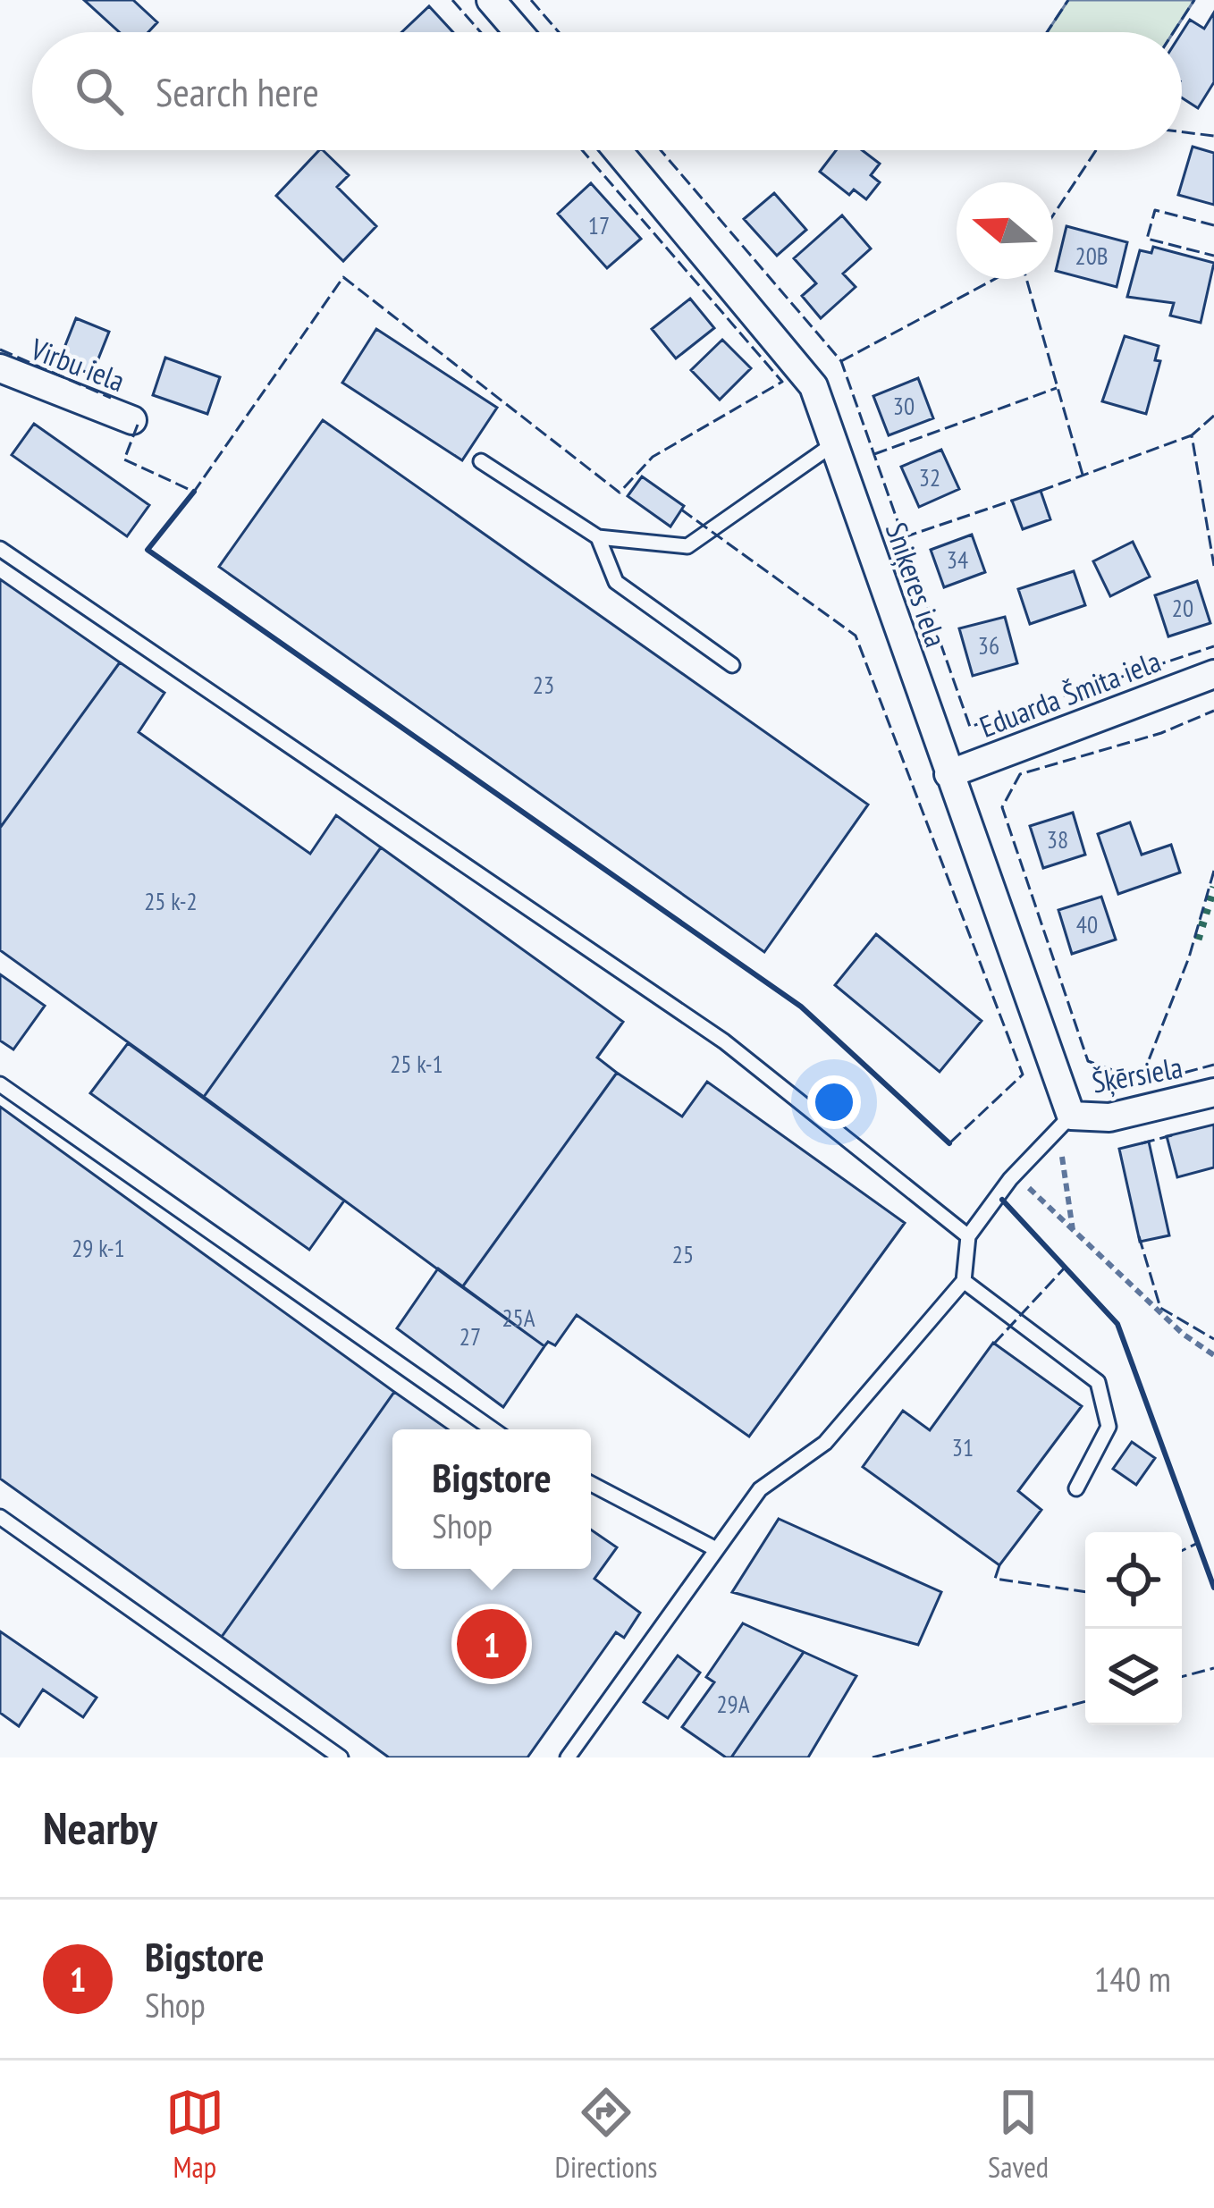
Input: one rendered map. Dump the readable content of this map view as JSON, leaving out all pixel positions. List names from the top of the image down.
{
  "streets": {
    "street": [
      "Virbu iela",
      "Sniķeres iela",
      "Eduarda Šmita iela",
      "Šķērsiela"
    ]
  },
  "crossings": [
    ["Sniķeres iela", "Eduarda Šmita iela"],
    ["Sniķeres iela", "Šķērsiela"]
  ],
  "house_numbers": [
    "17",
    "20B",
    "30",
    "32",
    "34",
    "20",
    "36",
    "23",
    "38",
    "25 k-2",
    "40",
    "25 k-1",
    "29 k-1",
    "25",
    "25A",
    "27",
    "31",
    "29A"
  ],
  "north": "left",
  "page": {
    "search": "Search here",
    "popup": ["Bigstore", "Shop"],
    "pins": "1",
    "heading": "Nearby",
    "list": [
      {
        "mark": "1",
        "name": "Bigstore",
        "note": "Shop",
        "value": "140 m"
      }
    ],
    "nav": ["Map", "Directions", "Saved"]
  }
}
